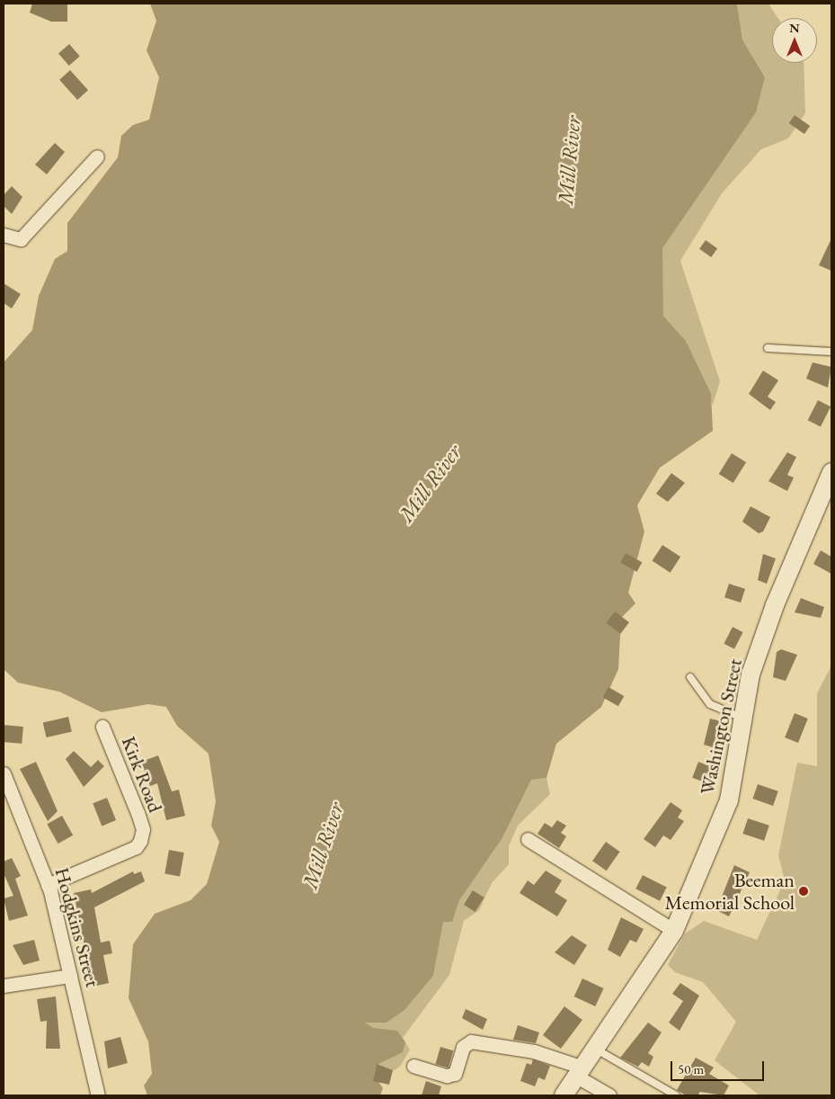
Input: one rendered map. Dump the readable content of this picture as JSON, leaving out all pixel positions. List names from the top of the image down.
{
  "streets": {
    "main road": ["Washington Street"],
    "street": ["Kirk Road", "Hodgkins Street"]
  },
  "crossings": [
    ["Kirk Road", "Hodgkins Street"]
  ],
  "water": ["Mill River"],
  "places": ["Beeman Memorial School"],
  "scale_bar": "50 m",
  "north": "top"
}
